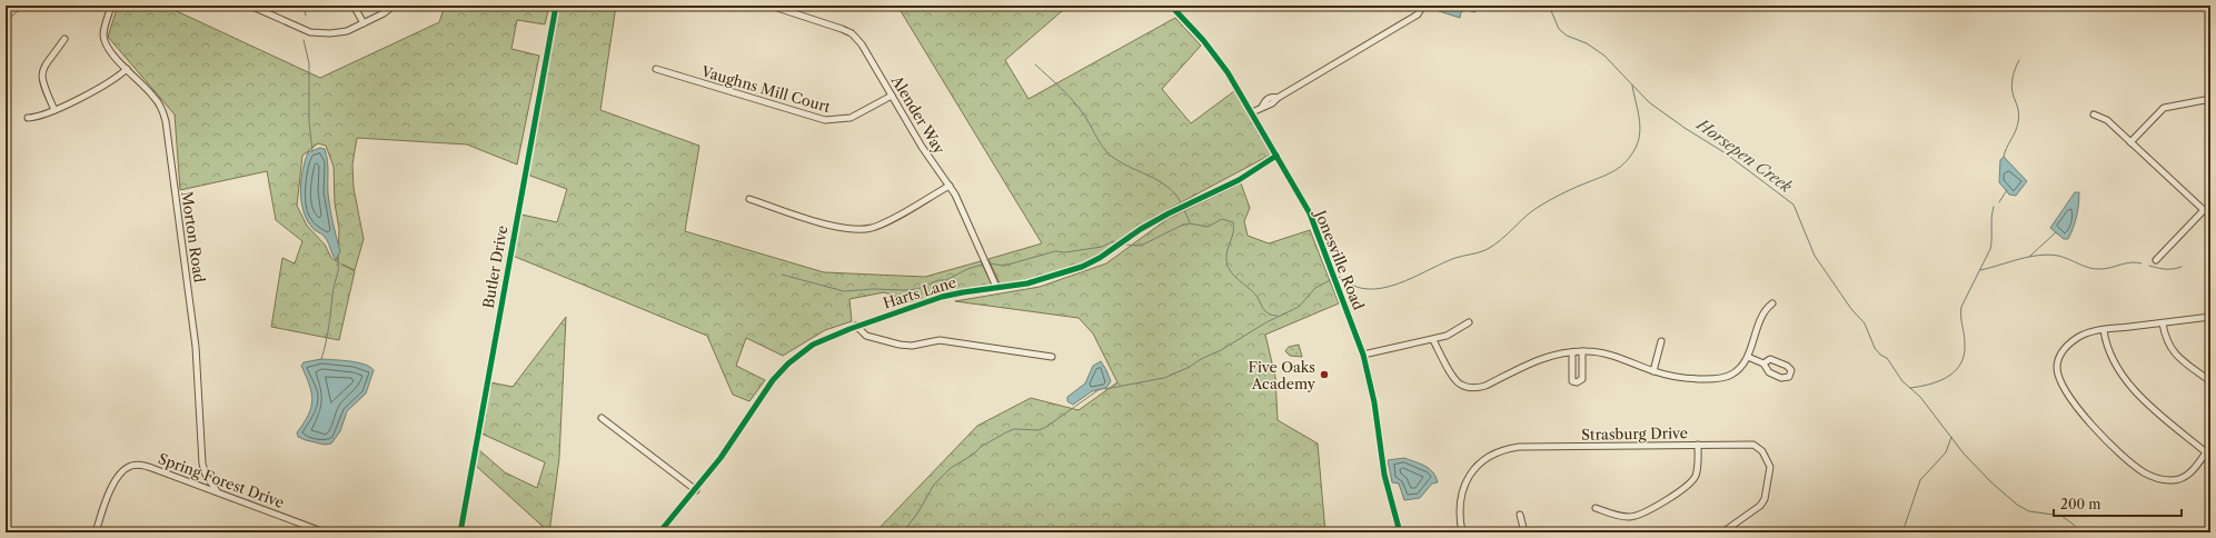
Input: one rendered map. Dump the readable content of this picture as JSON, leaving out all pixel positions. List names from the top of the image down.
{
  "streets": {
    "street": [
      "Vaughns Mill Court",
      "Alender Way",
      "Morton Road",
      "Jonesville Road",
      "Butler Drive",
      "Harts Lane",
      "Strasburg Drive",
      "Spring Forest Drive"
    ]
  },
  "crossings": [
    ["Vaughns Mill Court", "Alender Way"],
    ["Alender Way", "Harts Lane"],
    ["Morton Road", "Spring Forest Drive"],
    ["Jonesville Road", "Harts Lane"]
  ],
  "water": ["Horsepen Creek"],
  "places": ["Five Oaks Academy"],
  "scale_bar": "200 m"
}
